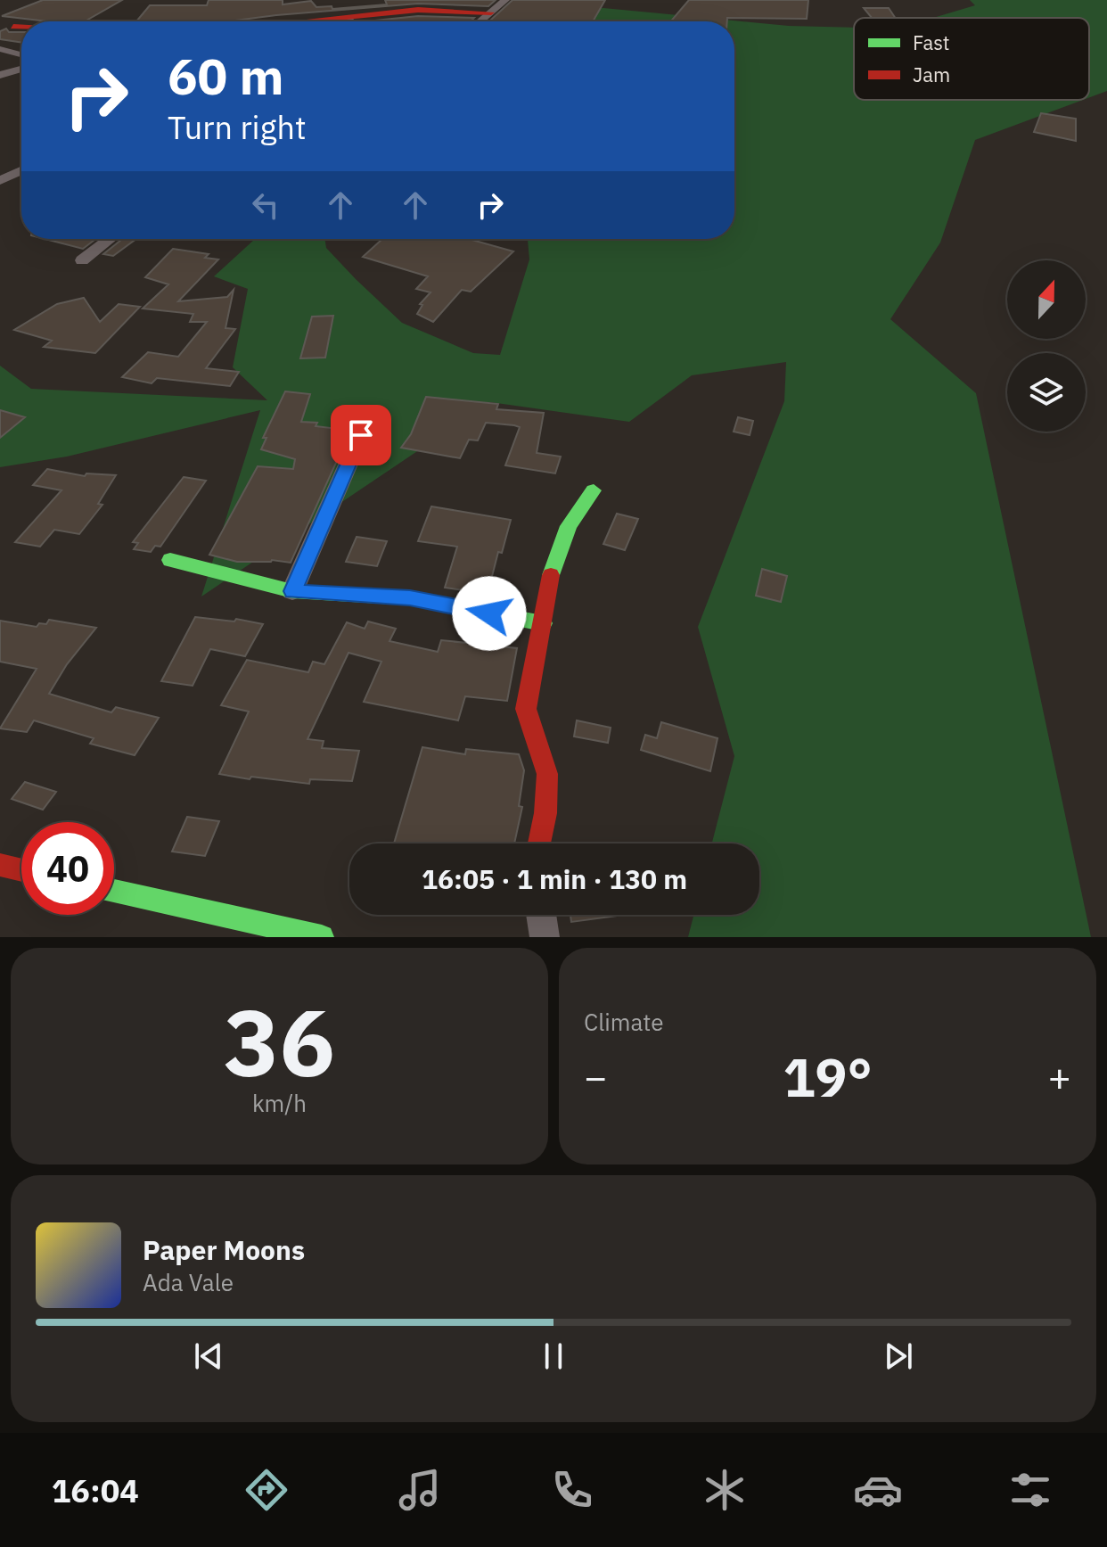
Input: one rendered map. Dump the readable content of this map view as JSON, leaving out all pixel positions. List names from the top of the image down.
{
  "legend": ["Fast", "Jam"],
  "north": "top",
  "page": {
    "turn": ["60 m", "Turn right"],
    "limit": "40",
    "trip": "16:05 · 1 min · 130 m",
    "tile": [
      ["36", "km/h"],
      "Climate"
    ],
    "heat": ["−", "19°", "+"],
    "song": ["Paper Moons", "Ada Vale"],
    "tabs": "16:04"
  }
}
